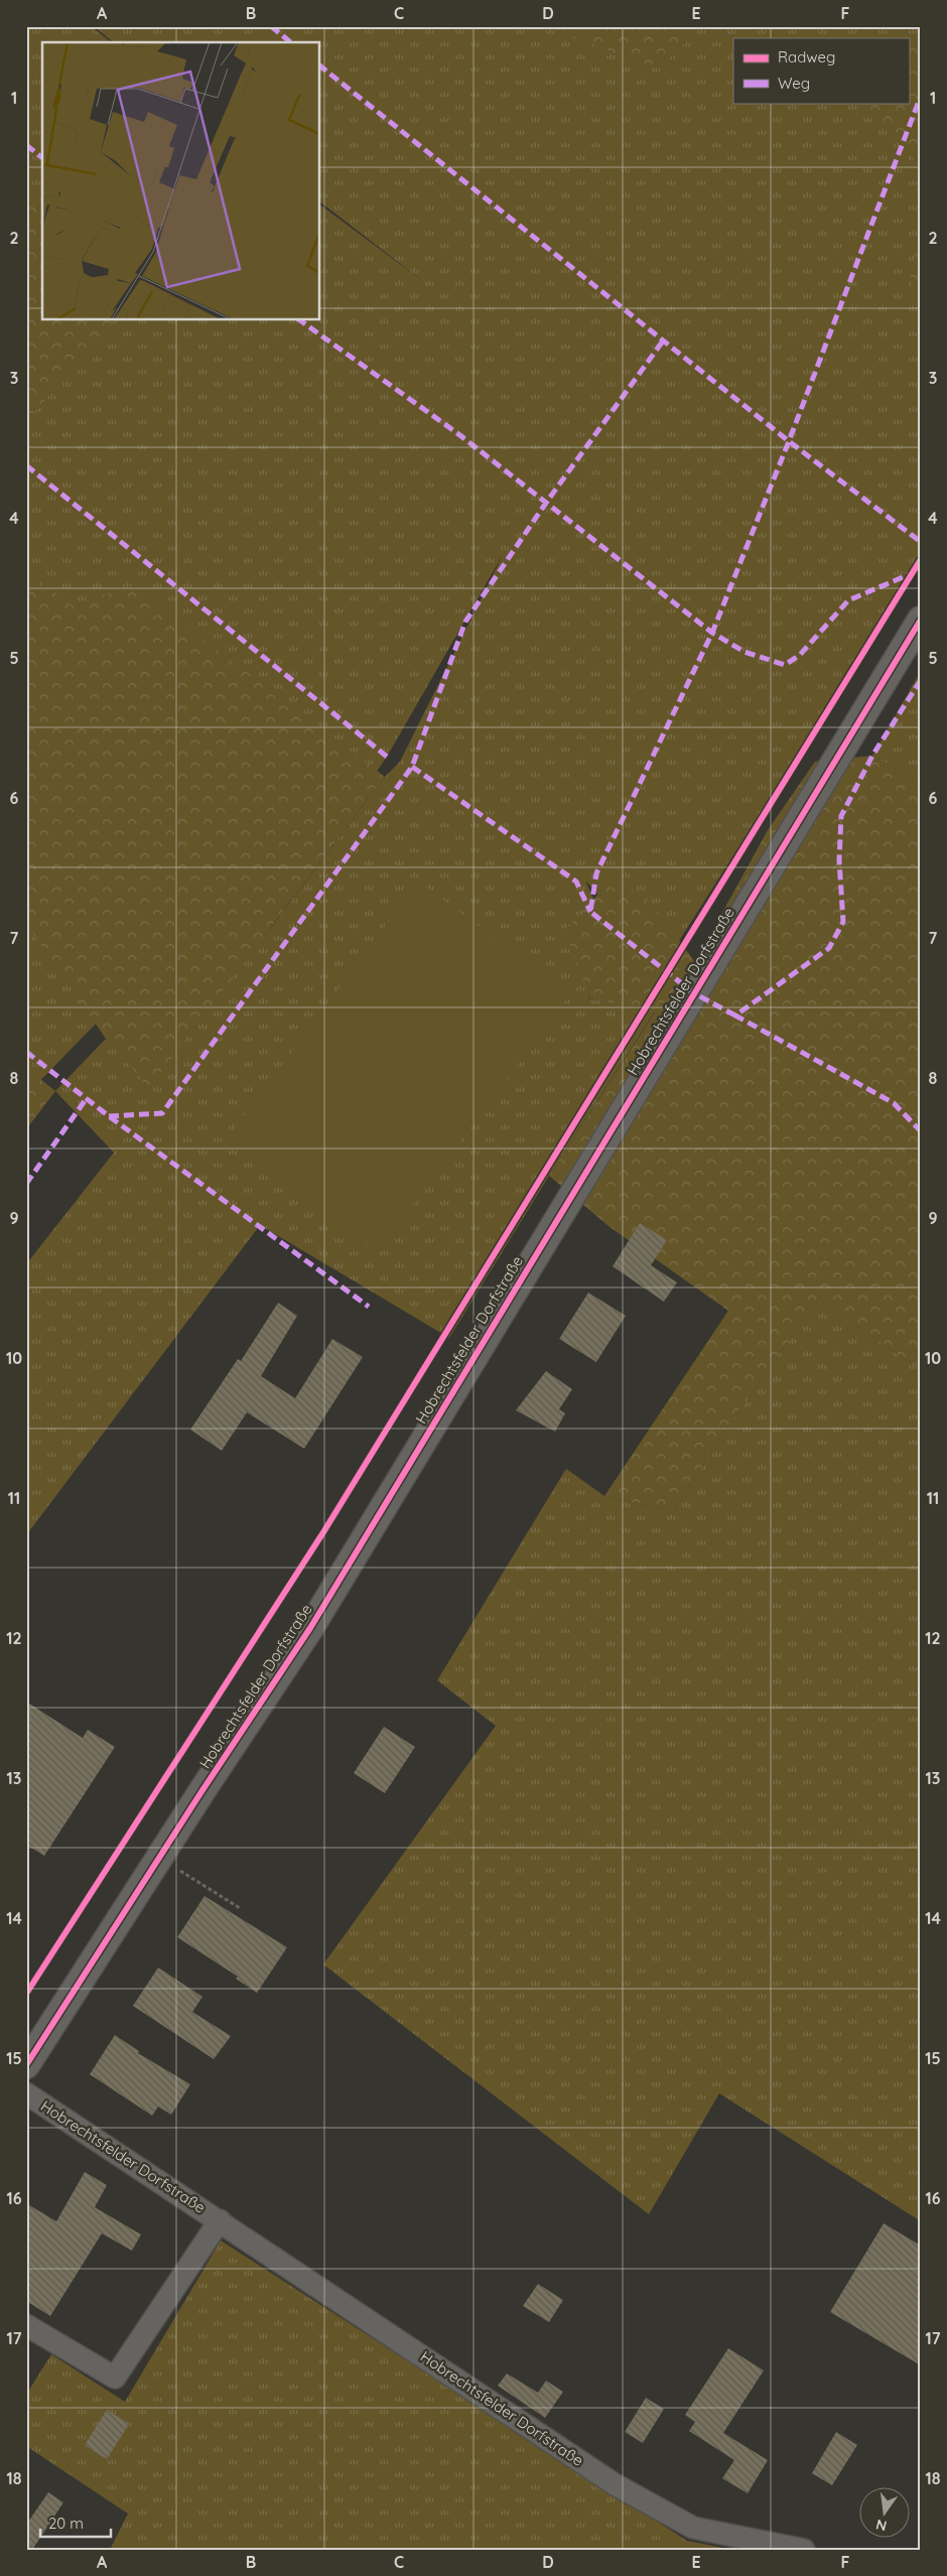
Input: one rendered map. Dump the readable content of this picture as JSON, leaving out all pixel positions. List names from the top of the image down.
{
  "streets": {
    "street": ["Hobrechtsfelder Dorfstraße"]
  },
  "legend": ["Radweg", "Weg"],
  "scale_bar": "20 m",
  "north": "bottom",
  "grid": {
    "columns": [
      "A",
      "B",
      "C",
      "D",
      "E",
      "F"
    ],
    "rows": [
      "1",
      "2",
      "3",
      "4",
      "5",
      "6",
      "7",
      "8",
      "9",
      "10",
      "11",
      "12",
      "13",
      "14",
      "15",
      "16",
      "17",
      "18"
    ]
  }
}
